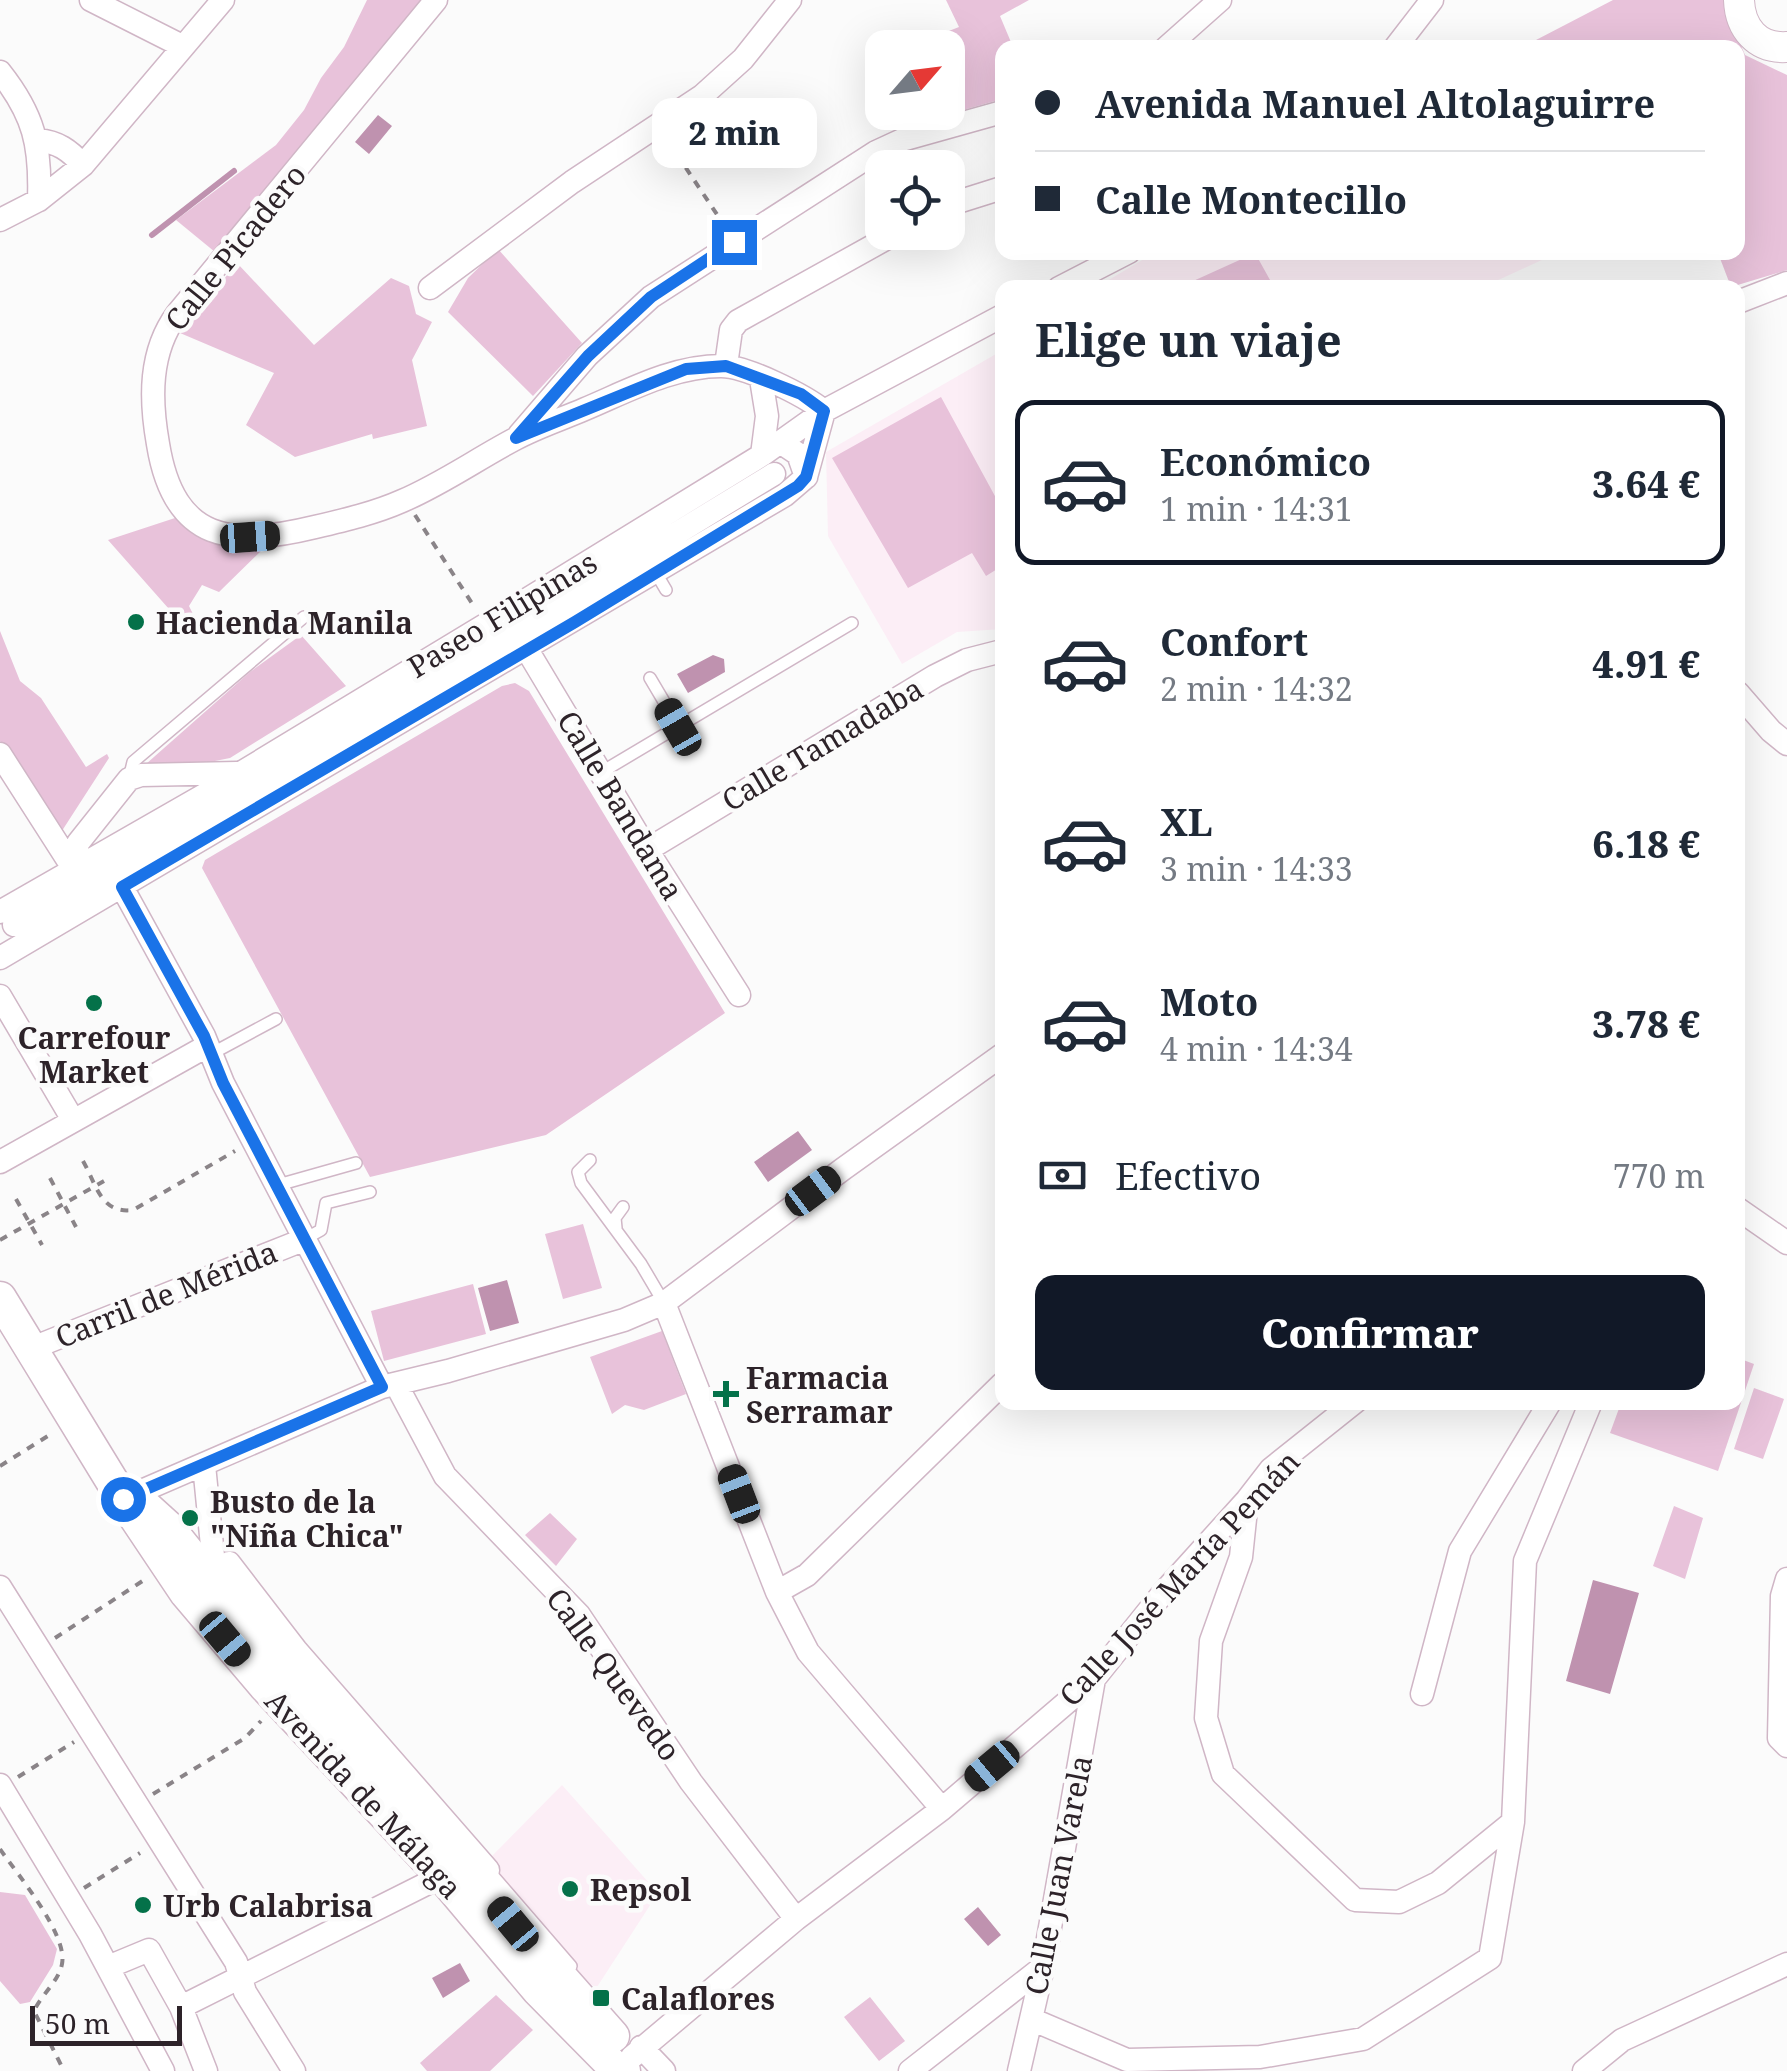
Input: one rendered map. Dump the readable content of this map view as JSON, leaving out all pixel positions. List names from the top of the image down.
{
  "streets": {
    "main road": ["Avenida de Málaga"],
    "street": [
      "Calle Picadero",
      "Paseo Filipinas",
      "Calle Tamadaba",
      "Calle Bandama",
      "Carril de Mérida",
      "Calle José María Pemán",
      "Calle Quevedo",
      "Calle Juan Varela"
    ]
  },
  "crossings": [
    ["Calle Picadero", "Paseo Filipinas"],
    ["Paseo Filipinas", "Calle Bandama"],
    ["Calle Tamadaba", "Calle Bandama"],
    ["Carril de Mérida", "Calle Quevedo"],
    ["Carril de Mérida", "Avenida de Málaga"],
    ["Calle José María Pemán", "Calle Quevedo"],
    ["Calle José María Pemán", "Avenida de Málaga"],
    ["Calle José María Pemán", "Calle Juan Varela"]
  ],
  "places": {
    "other": [
      "Hacienda Manila",
      "Carrefour Market",
      "Busto de la \"Niña Chica\"",
      "Repsol",
      "Urb Calabrisa"
    ],
    "health": ["Farmacia Serramar"],
    "transit": ["Calaflores"]
  },
  "scale_bar": "50 m",
  "north": "top right",
  "page": {
    "banner": ["Avenida Manuel Altolaguirre", "Calle Montecillo"],
    "bubble": "2 min",
    "heading": "Elige un viaje",
    "list": [
      {
        "name": "Económico",
        "note": "1 min · 14:31",
        "value": "3.64 €"
      },
      {
        "name": "Confort",
        "note": "2 min · 14:32",
        "value": "4.91 €"
      },
      {
        "name": "XL",
        "note": "3 min · 14:33",
        "value": "6.18 €"
      },
      {
        "name": "Moto",
        "note": "4 min · 14:34",
        "value": "3.78 €"
      }
    ],
    "pay": ["Efectivo", "770 m"],
    "buttons": "Confirmar",
    "scale": "50 m"
  }
}
